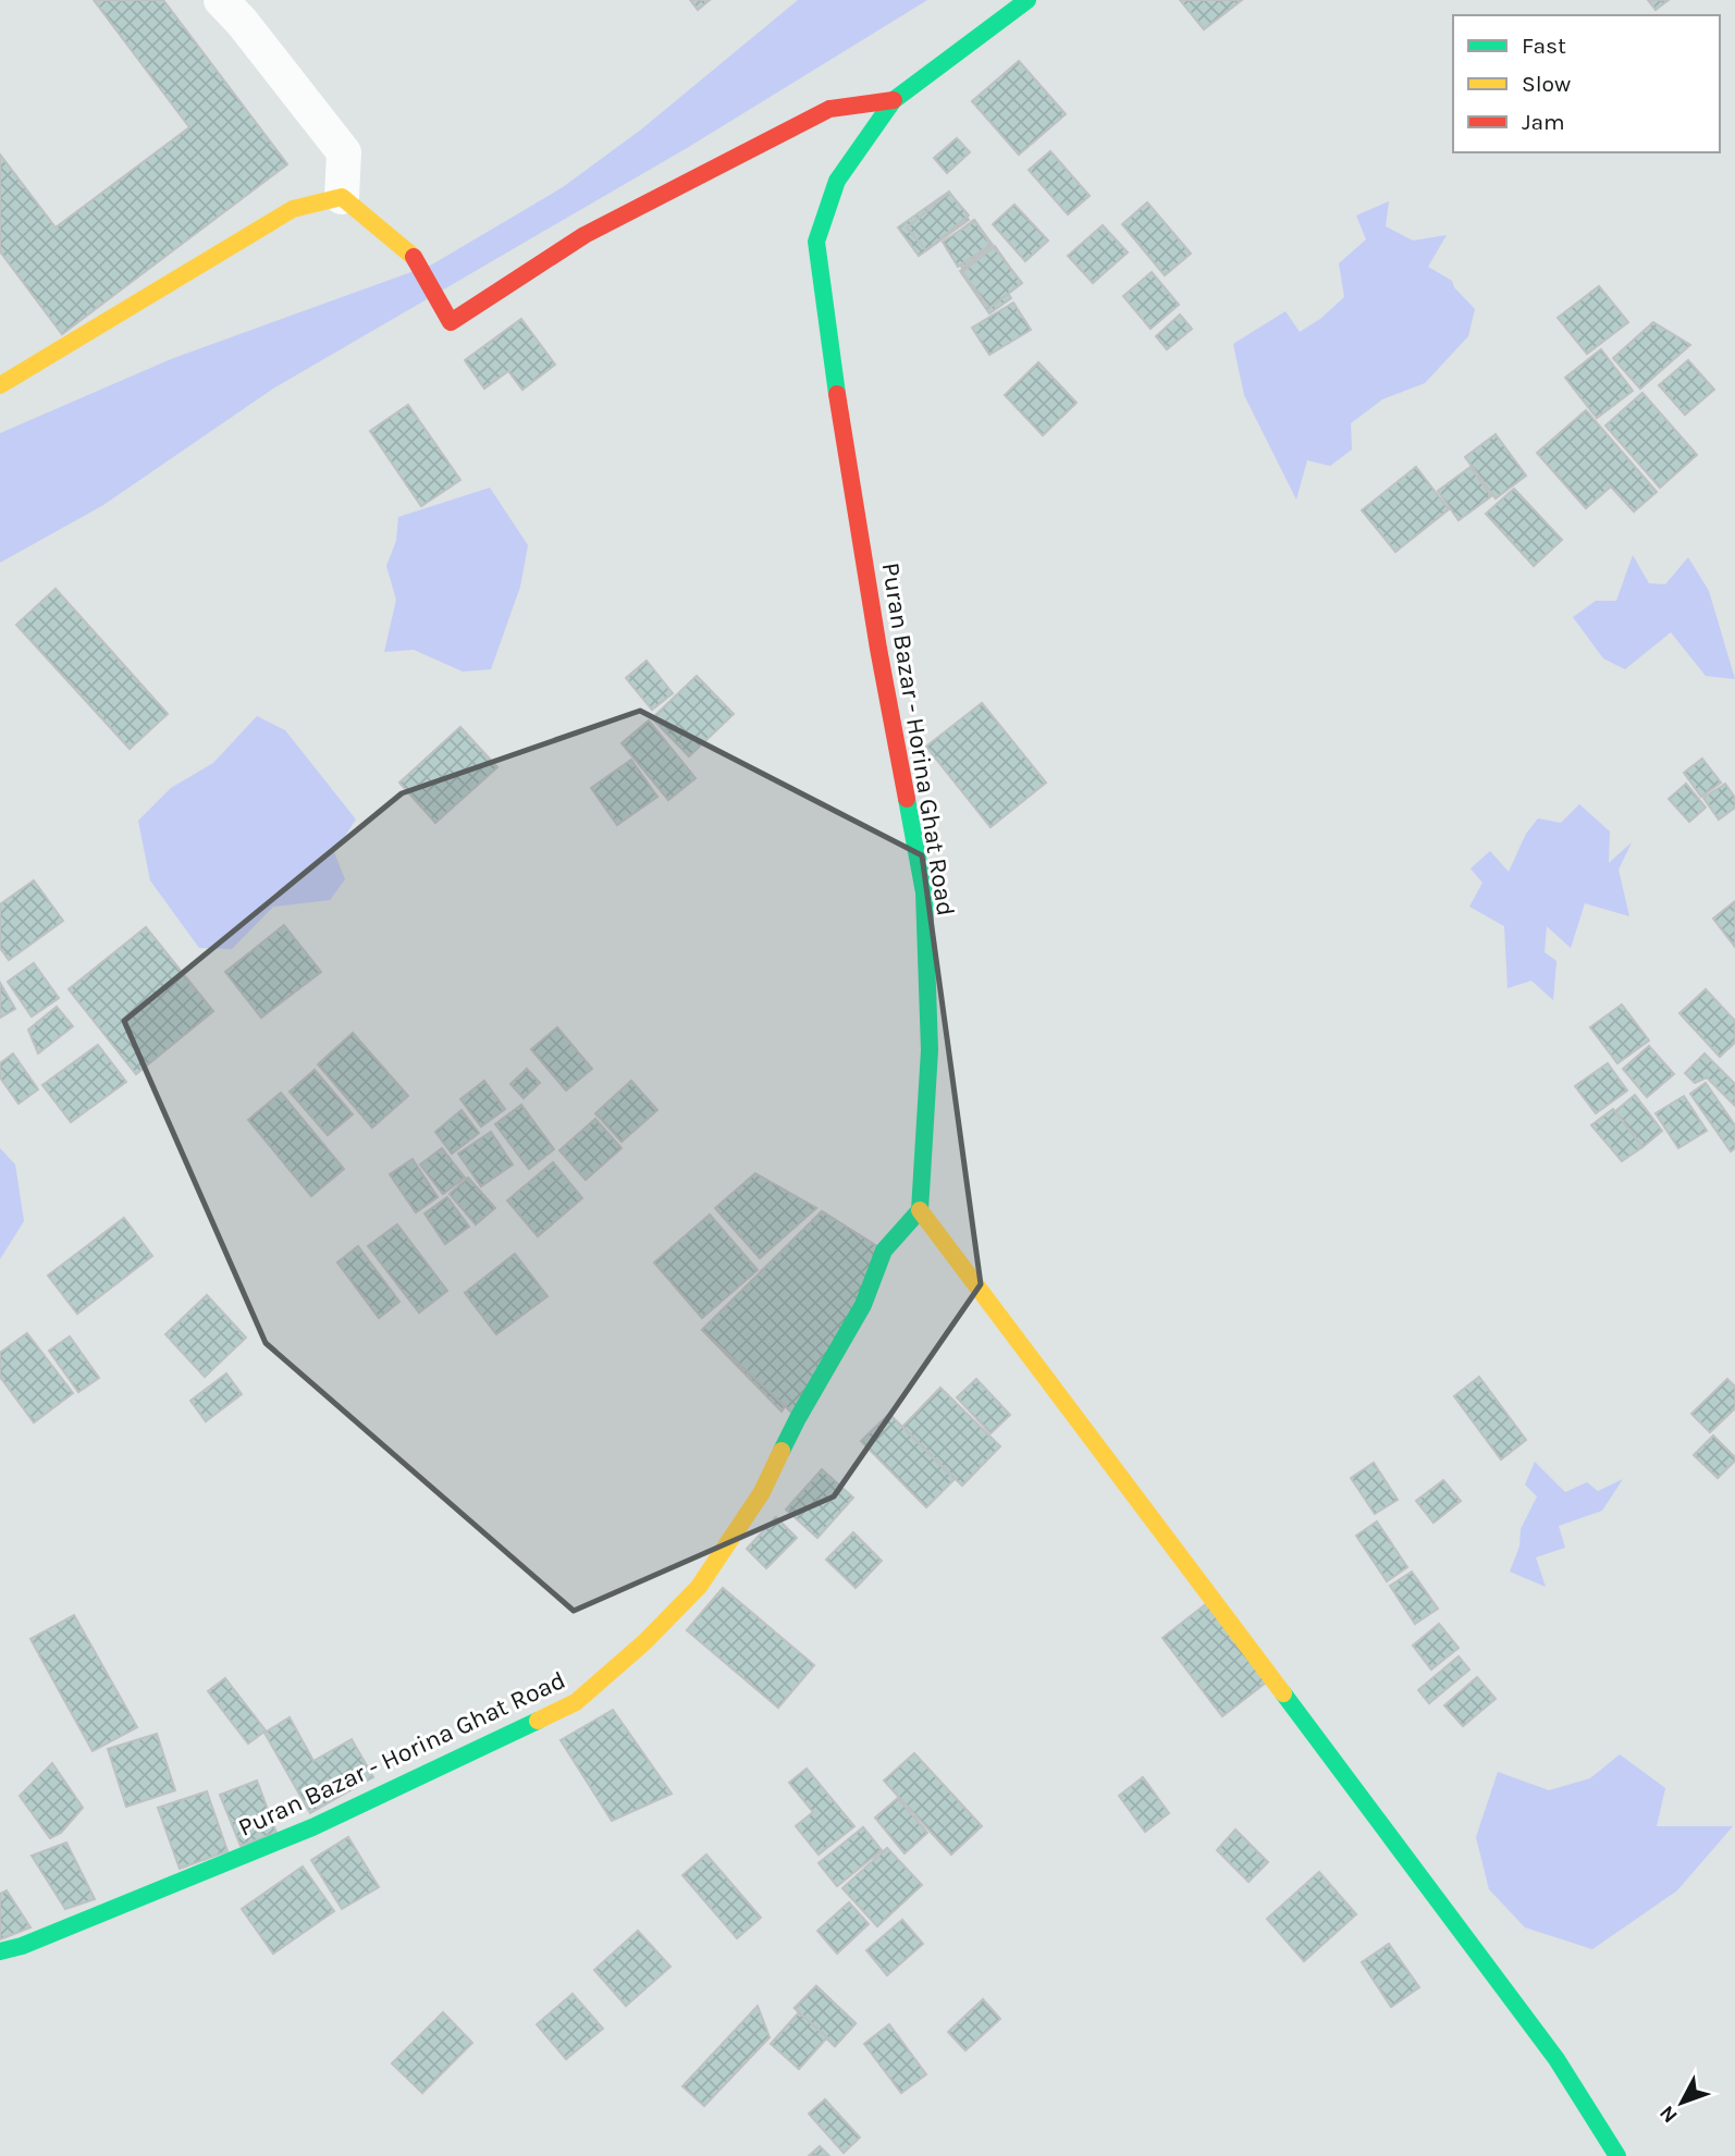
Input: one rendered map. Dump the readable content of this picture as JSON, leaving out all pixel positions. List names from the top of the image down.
{
  "streets": {
    "main road": ["Puran Bazar - Horina Ghat Road"]
  },
  "legend": ["Fast", "Slow", "Jam"],
  "north": "bottom left"
}
